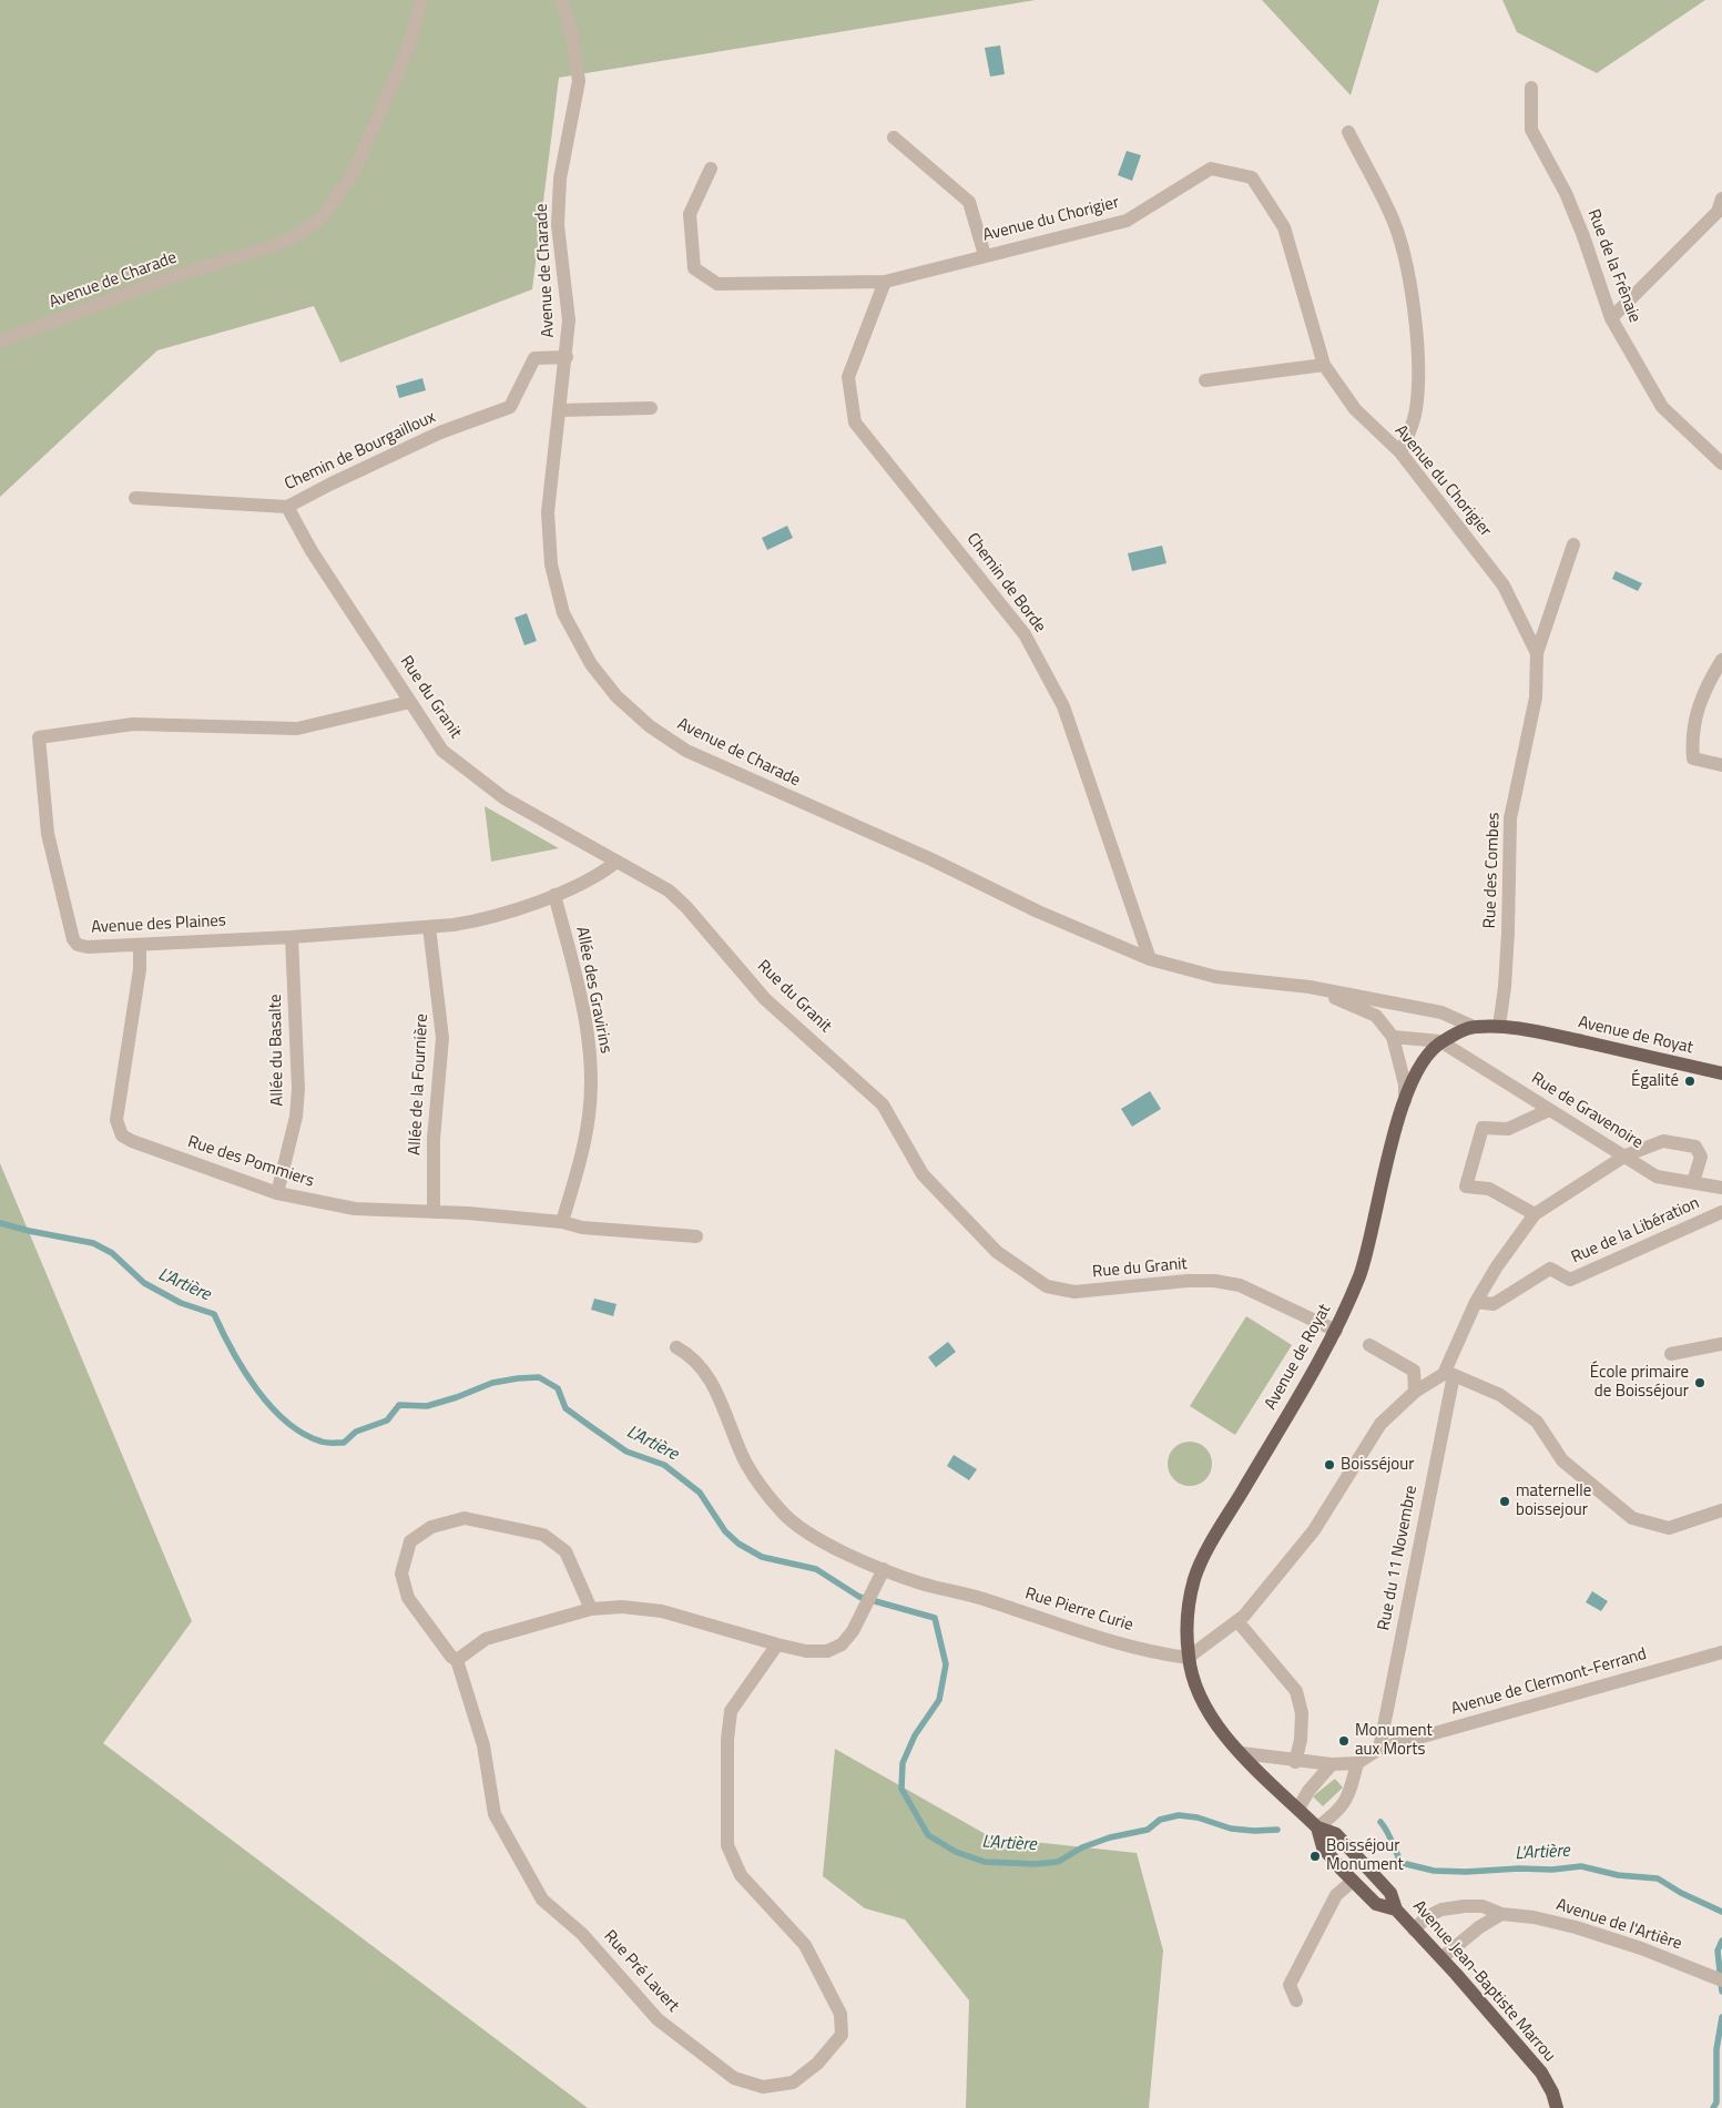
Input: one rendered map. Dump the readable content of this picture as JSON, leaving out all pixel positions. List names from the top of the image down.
{
  "streets": {
    "main road": ["Avenue de Royat", "Avenue Jean-Baptiste Marrou"],
    "street": [
      "Avenue du Chorigier",
      "Rue de la Frênaie",
      "Avenue de Charade",
      "Chemin de Bourgailloux",
      "Chemin de Borde",
      "Rue du Granit",
      "Rue des Combes",
      "Avenue des Plaines",
      "Allée des Gravirins",
      "Allée du Basalte",
      "Allée de la Fournière",
      "Rue de Gravenoire",
      "Rue des Pommiers",
      "Rue de la Libération",
      "Rue du 11 Novembre",
      "Rue Pierre Curie",
      "Avenue de Clermont-Ferrand",
      "Avenue de l'Artière",
      "Rue Pré Lavert"
    ]
  },
  "crossings": [
    ["Avenue du Chorigier", "Chemin de Borde"],
    ["Avenue du Chorigier", "Rue des Combes"],
    ["Avenue de Charade", "Chemin de Bourgailloux"],
    ["Avenue de Charade", "Chemin de Borde"],
    ["Avenue de Charade", "Avenue de Royat"],
    ["Chemin de Bourgailloux", "Rue du Granit"],
    ["Rue du Granit", "Avenue des Plaines"],
    ["Rue du Granit", "Avenue de Royat"],
    ["Rue des Combes", "Avenue de Royat"],
    ["Avenue des Plaines", "Allée des Gravirins"],
    ["Avenue des Plaines", "Allée du Basalte"],
    ["Avenue des Plaines", "Allée de la Fournière"],
    ["Avenue des Plaines", "Rue des Pommiers"],
    ["Allée des Gravirins", "Rue des Pommiers"],
    ["Avenue de Royat", "Rue de Gravenoire"],
    ["Avenue de Royat", "Rue Pierre Curie"],
    ["Avenue de Royat", "Avenue Jean-Baptiste Marrou"],
    ["Allée du Basalte", "Rue des Pommiers"],
    ["Allée de la Fournière", "Rue des Pommiers"],
    ["Rue de la Libération", "Rue du 11 Novembre"],
    ["Rue du 11 Novembre", "Avenue de Clermont-Ferrand"],
    ["Avenue de l'Artière", "Avenue Jean-Baptiste Marrou"]
  ],
  "water": ["L'Artière"],
  "places": [
    "Égalité",
    "École primaire de Boisséjour",
    "Boisséjour",
    "maternelle boissejour",
    "Monument aux Morts",
    "Boisséjour Monument"
  ]
}
